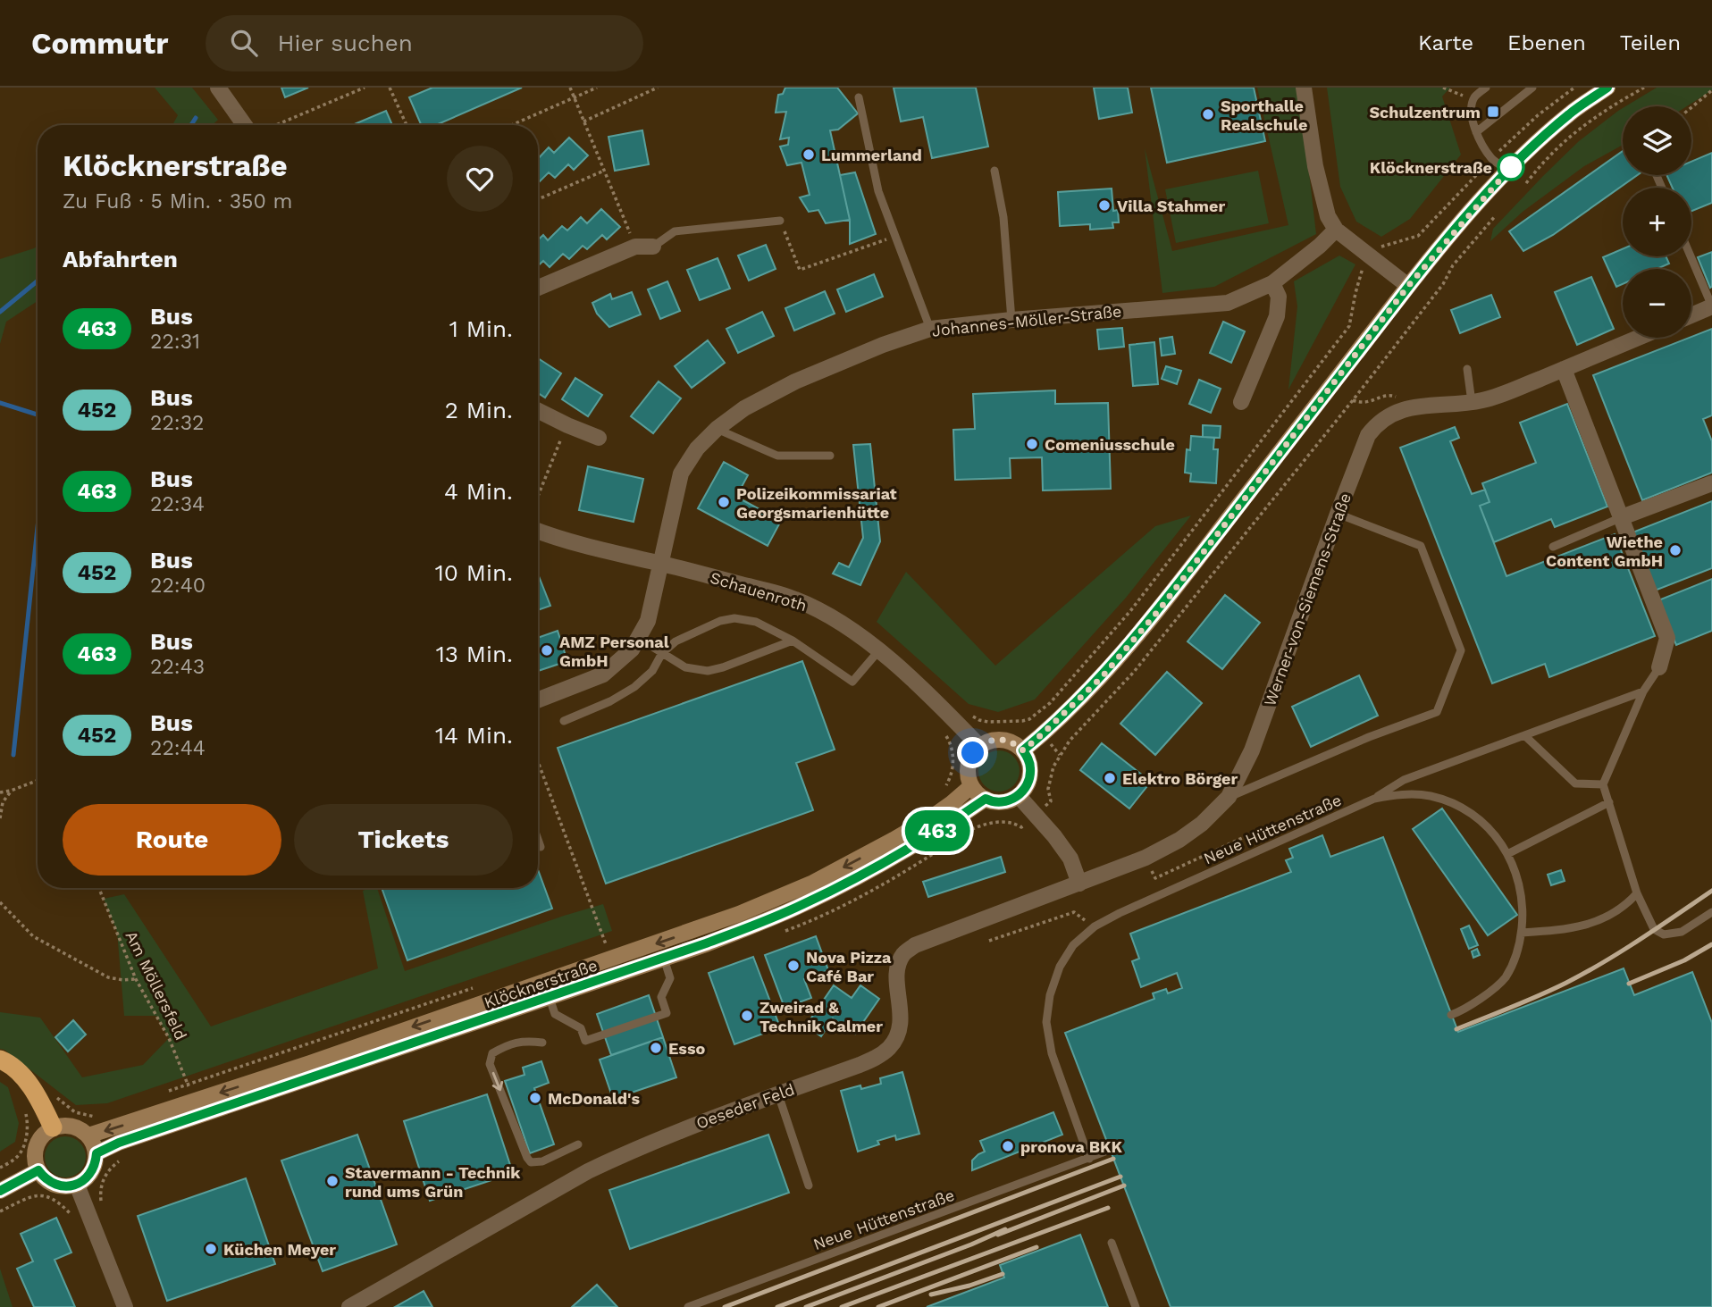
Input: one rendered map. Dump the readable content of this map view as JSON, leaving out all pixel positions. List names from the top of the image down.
{
  "streets": {
    "main road": ["Klöcknerstraße"],
    "street": [
      "Johannes-Möller-Straße",
      "Schauenroth",
      "Werner-von-Siemens-Straße",
      "Oeseder Feld"
    ],
    "lane": ["Neue Hüttenstraße"],
    "path": ["Am Möllersfeld"]
  },
  "crossings": [
    ["Johannes-Möller-Straße", "Schauenroth"],
    ["Schauenroth", "Klöcknerstraße"],
    ["Werner-von-Siemens-Straße", "Oeseder Feld"],
    ["Klöcknerstraße", "Am Möllersfeld"]
  ],
  "places": {
    "transit": ["Schulzentrum"],
    "other": [
      "Sporthalle Realschule",
      "Lummerland",
      "Klöcknerstraße",
      "Villa Stahmer",
      "Comeniusschule",
      "Polizeikommissariat Georgsmarienhütte",
      "Wiethe Content GmbH",
      "AMZ Personal GmbH",
      "Elektro Börger",
      "Nova Pizza Café Bar",
      "Zweirad & Technik Calmer",
      "Esso",
      "McDonald's",
      "pronova BKK",
      "Stavermann - Technik rund ums Grün",
      "Küchen Meyer"
    ]
  },
  "lines": ["bus line 463"],
  "page": {
    "header": "Commutr",
    "search": "Hier suchen",
    "nav": ["Karte", "Ebenen", "Teilen"],
    "on_map": "463",
    "map_buttons": ["+", "−"],
    "heading": [
      ["Klöcknerstraße", "Zu Fuß · 5 Min. · 350 m"],
      "Abfahrten"
    ],
    "list": [
      {
        "mark": "463",
        "name": "Bus",
        "note": "22:31",
        "value": "1 Min."
      },
      {
        "mark": "452",
        "name": "Bus",
        "note": "22:32",
        "value": "2 Min."
      },
      {
        "mark": "463",
        "name": "Bus",
        "note": "22:34",
        "value": "4 Min."
      },
      {
        "mark": "452",
        "name": "Bus",
        "note": "22:40",
        "value": "10 Min."
      },
      {
        "mark": "463",
        "name": "Bus",
        "note": "22:43",
        "value": "13 Min."
      },
      {
        "mark": "452",
        "name": "Bus",
        "note": "22:44",
        "value": "14 Min."
      }
    ],
    "buttons": ["Route", "Tickets"]
  }
}
